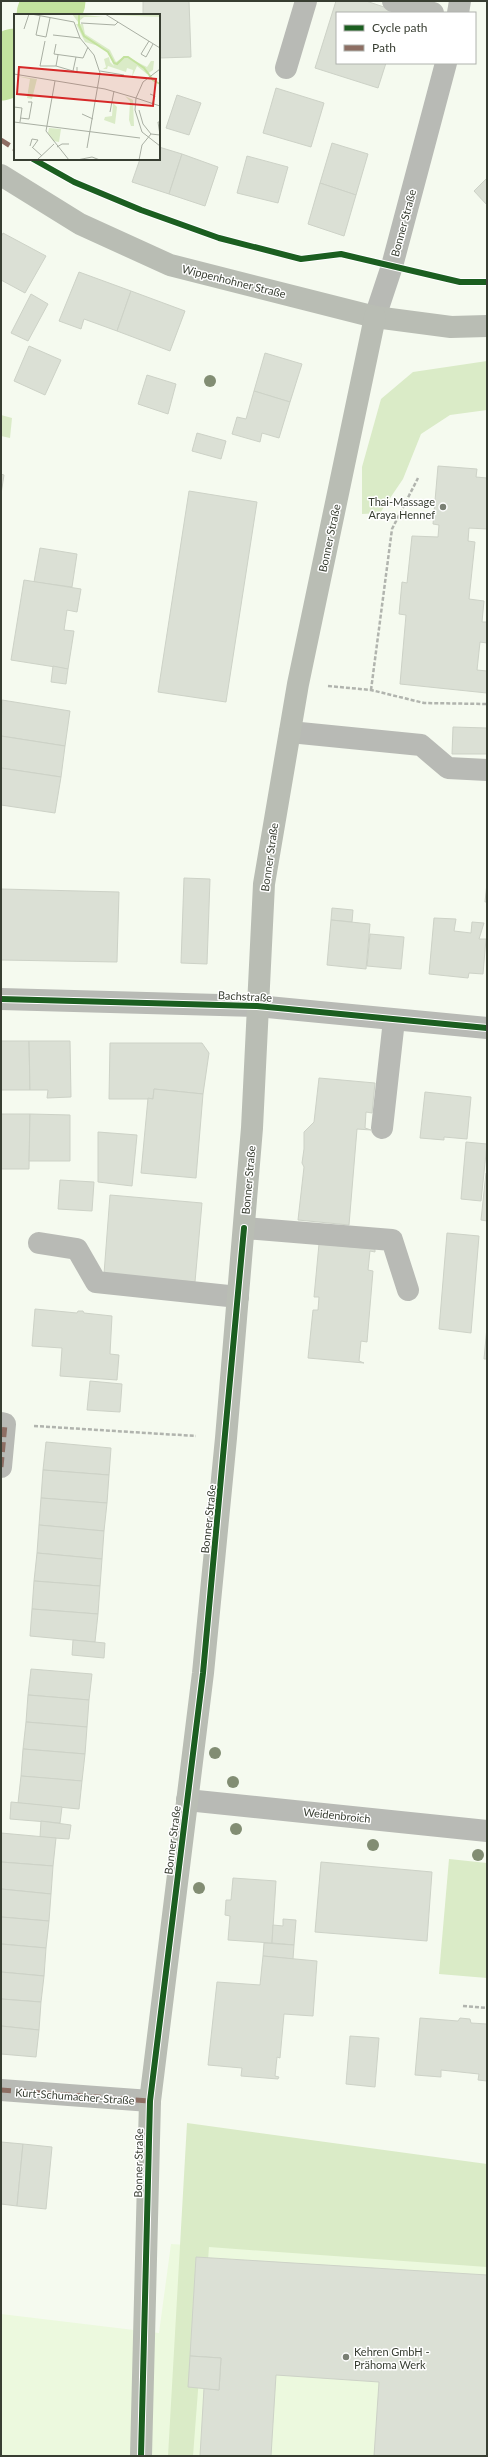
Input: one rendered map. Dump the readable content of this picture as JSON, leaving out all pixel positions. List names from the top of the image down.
{
  "streets": {
    "main road": ["Bonner Straße", "Wippenhohner Straße"],
    "street": ["Bachstraße", "Weidenbroich", "Kurt-Schumacher-Straße"]
  },
  "crossings": [
    ["Bonner Straße", "Wippenhohner Straße"],
    ["Bonner Straße", "Bachstraße"],
    ["Bonner Straße", "Weidenbroich"],
    ["Bonner Straße", "Kurt-Schumacher-Straße"]
  ],
  "places": ["Thai-Massage Araya Hennef", "Kehren GmbH - Prähoma Werk"],
  "legend": ["Cycle path", "Path"]
}
